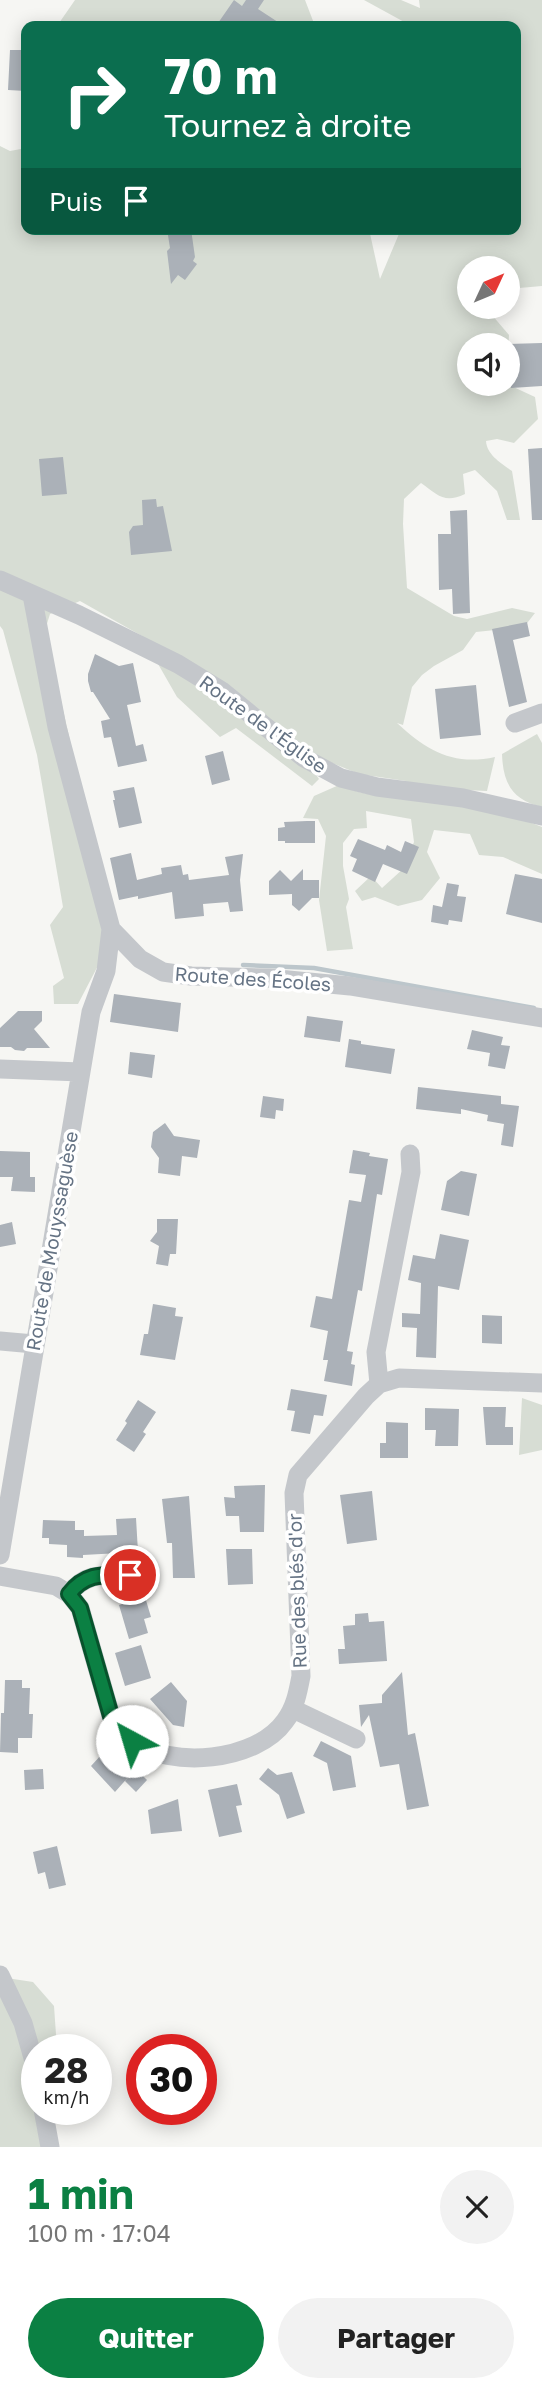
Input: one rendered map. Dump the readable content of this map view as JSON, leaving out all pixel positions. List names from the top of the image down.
{
  "streets": {
    "street": [
      "Route de l'Église",
      "Route des Écoles",
      "Route de Mouyssaguèse",
      "Rue des blés d'or"
    ]
  },
  "crossings": [
    ["Route de l'Église", "Route des Écoles"],
    ["Route des Écoles", "Route de Mouyssaguèse"]
  ],
  "north": "top right",
  "page": {
    "turn": ["70 m", "Tournez à droite"],
    "then": "Puis",
    "speed": "28 km/h",
    "limit": "30",
    "heading": ["1 min", "100 m · 17:04"],
    "buttons": ["Quitter", "Partager"]
  }
}
